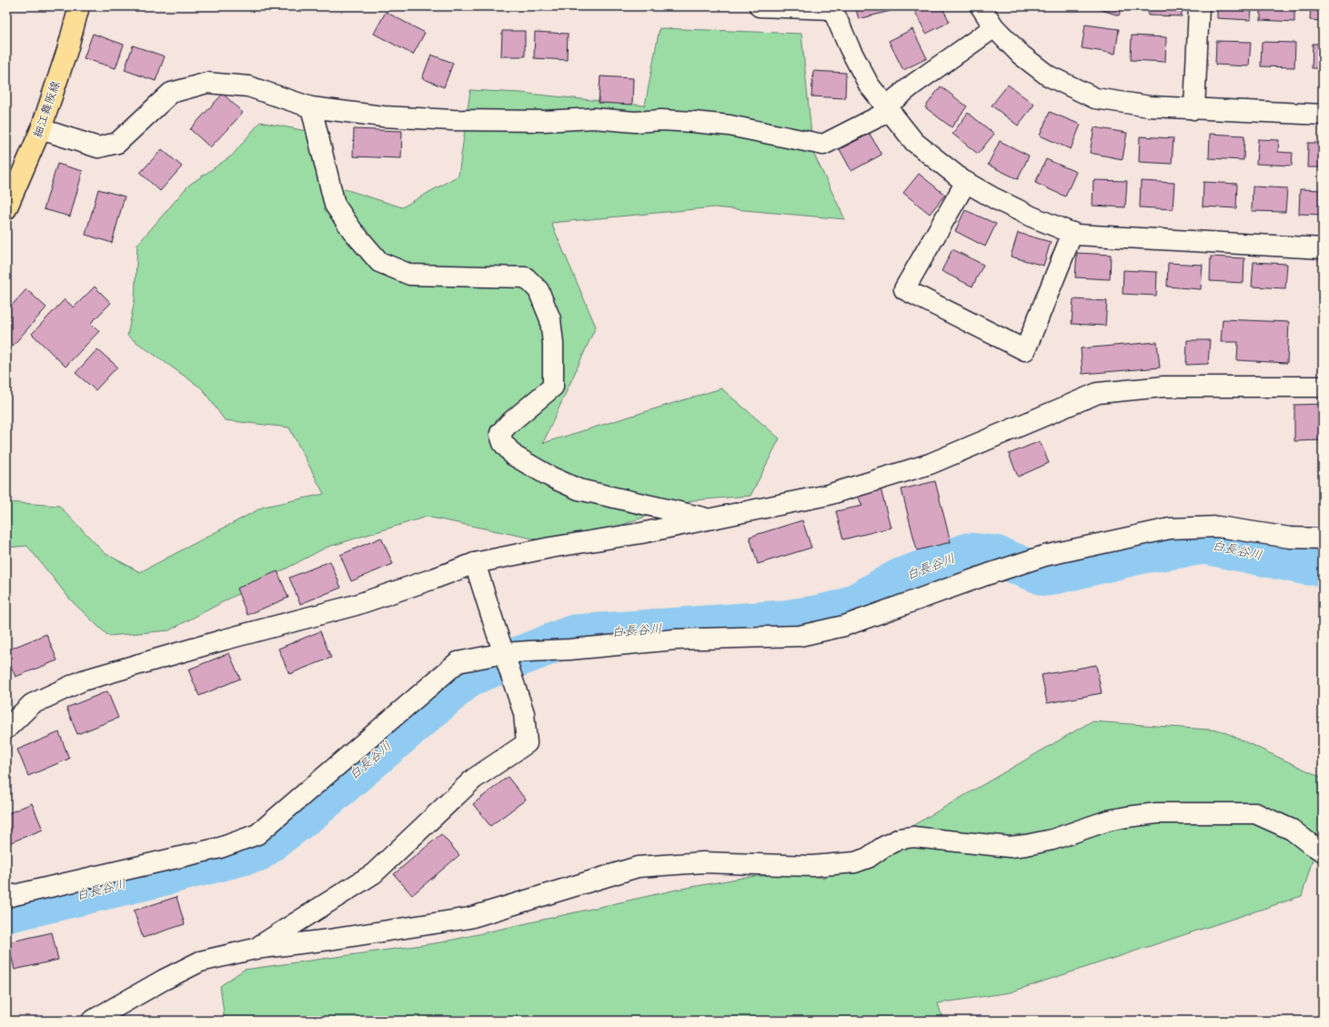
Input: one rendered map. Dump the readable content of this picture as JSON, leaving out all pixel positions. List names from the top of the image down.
{
  "streets": {
    "main road": ["細江舞阪線"]
  },
  "water": ["白長谷川"]
}
